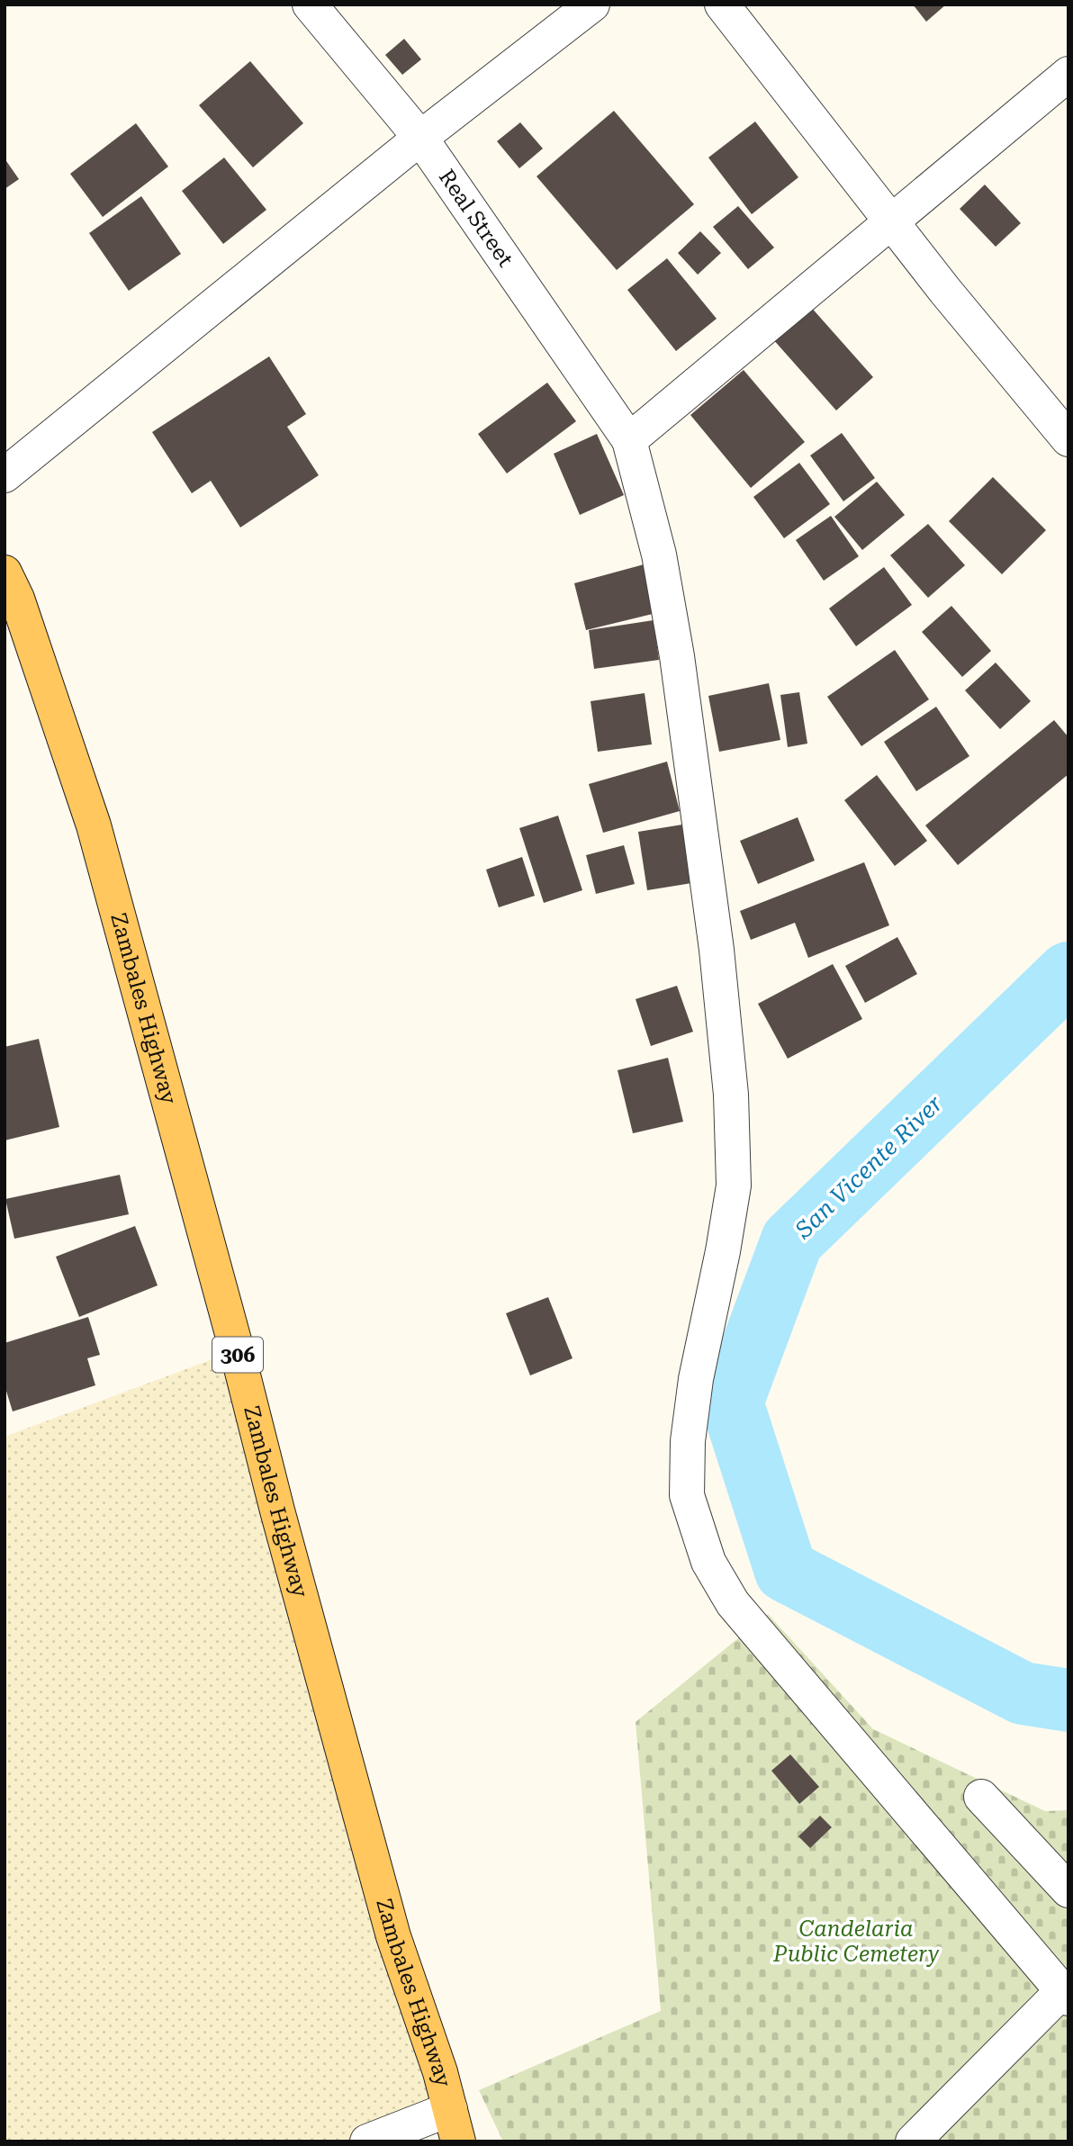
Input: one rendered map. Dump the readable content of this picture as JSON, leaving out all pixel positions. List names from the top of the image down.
{
  "streets": {
    "main road": ["Zambales Highway", "306"],
    "street": ["Real Street"]
  },
  "water": ["San Vicente River"],
  "parks": ["Candelaria Public Cemetery"]
}
